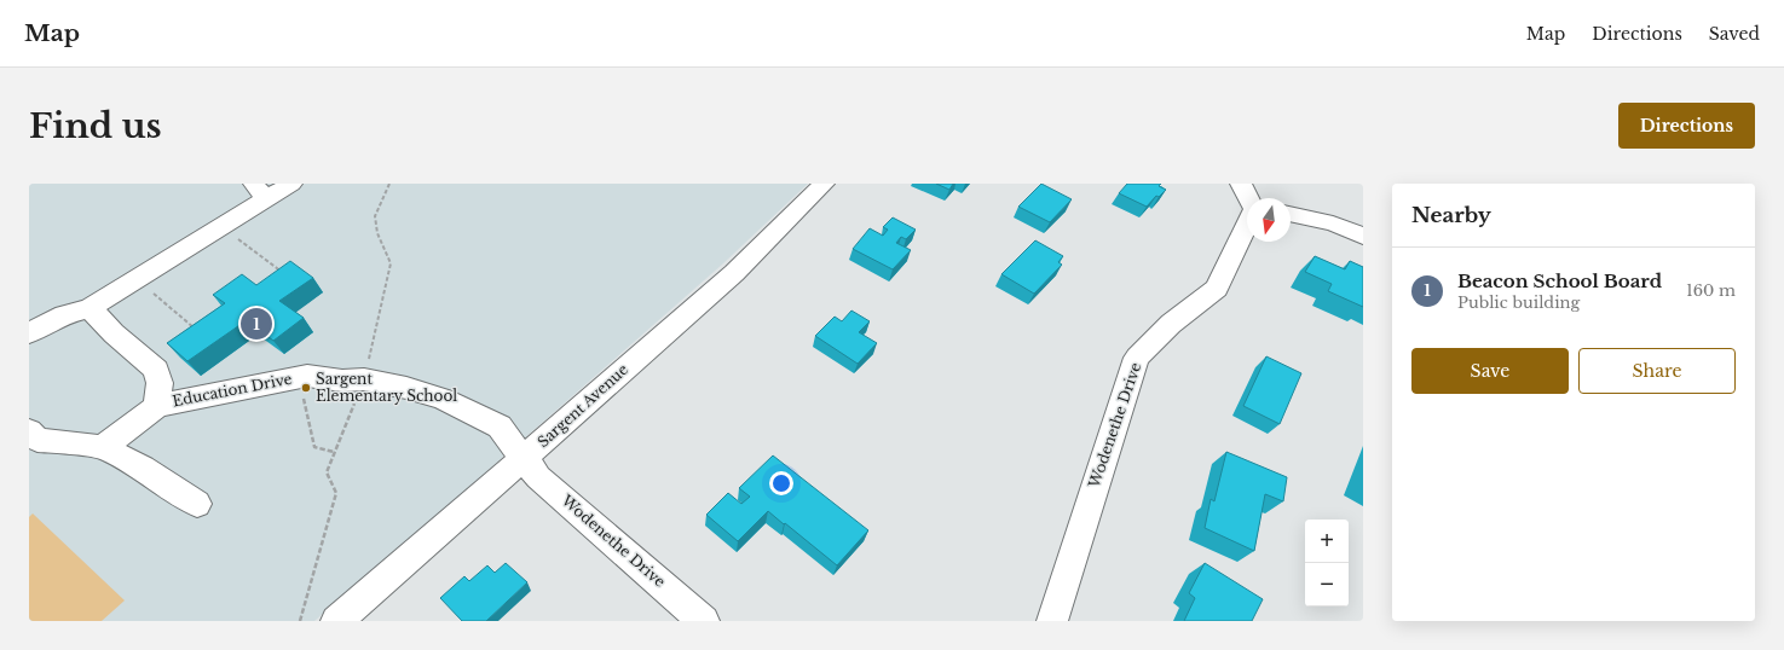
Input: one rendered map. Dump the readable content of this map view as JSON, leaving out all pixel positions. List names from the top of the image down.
{
  "streets": {
    "street": ["Education Drive", "Sargent Avenue", "Wodenethe Drive"]
  },
  "crossings": [
    ["Education Drive", "Sargent Avenue"],
    ["Education Drive", "Wodenethe Drive"],
    ["Sargent Avenue", "Wodenethe Drive"]
  ],
  "places": ["Sargent Elementary School"],
  "north": "bottom",
  "page": {
    "header": "Map",
    "nav": ["Map", "Directions", "Saved"],
    "buttons": [
      "Directions",
      ["Save", "Share"]
    ],
    "title": "Find us",
    "heading": "Nearby",
    "list": [
      {
        "mark": "1",
        "name": "Beacon School Board",
        "note": "Public building",
        "value": "160 m"
      }
    ],
    "pins": "1",
    "map_buttons": ["+", "−"]
  }
}
